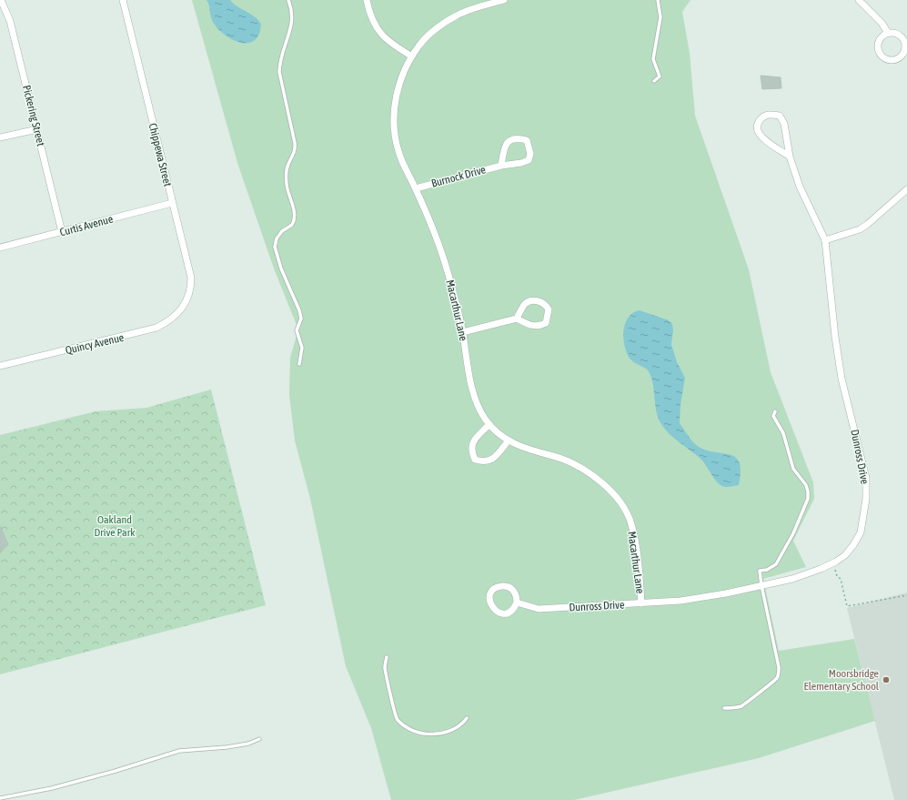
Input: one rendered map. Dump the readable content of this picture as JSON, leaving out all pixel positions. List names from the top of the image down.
{
  "streets": {
    "street": [
      "Pickering Street",
      "Chippewa Street",
      "Burnock Drive",
      "Curtis Avenue",
      "Macarthur Lane",
      "Quincy Avenue",
      "Dunross Drive"
    ]
  },
  "crossings": [
    ["Pickering Street", "Curtis Avenue"],
    ["Chippewa Street", "Curtis Avenue"],
    ["Chippewa Street", "Quincy Avenue"],
    ["Burnock Drive", "Macarthur Lane"],
    ["Macarthur Lane", "Dunross Drive"]
  ],
  "parks": ["Oakland Drive Park"],
  "places": ["Moorsbridge Elementary School"]
}
